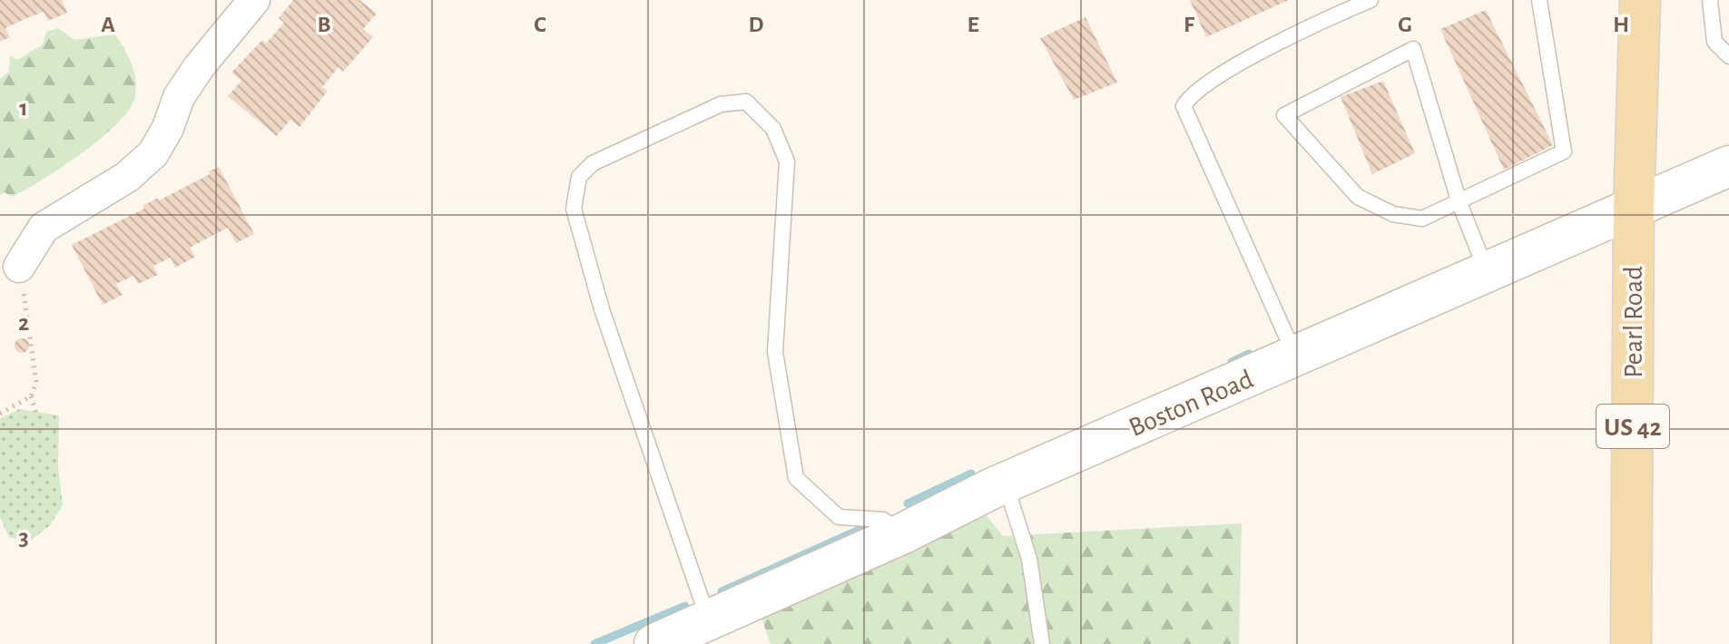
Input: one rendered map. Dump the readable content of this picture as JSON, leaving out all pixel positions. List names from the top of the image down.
{
  "streets": {
    "main road": ["Pearl Road", "US 42"],
    "street": ["Boston Road"]
  },
  "crossings": [
    ["Pearl Road", "Boston Road"]
  ],
  "grid": {
    "columns": [
      "A",
      "B",
      "C",
      "D",
      "E",
      "F",
      "G",
      "H"
    ],
    "rows": ["1", "2", "3"]
  }
}
